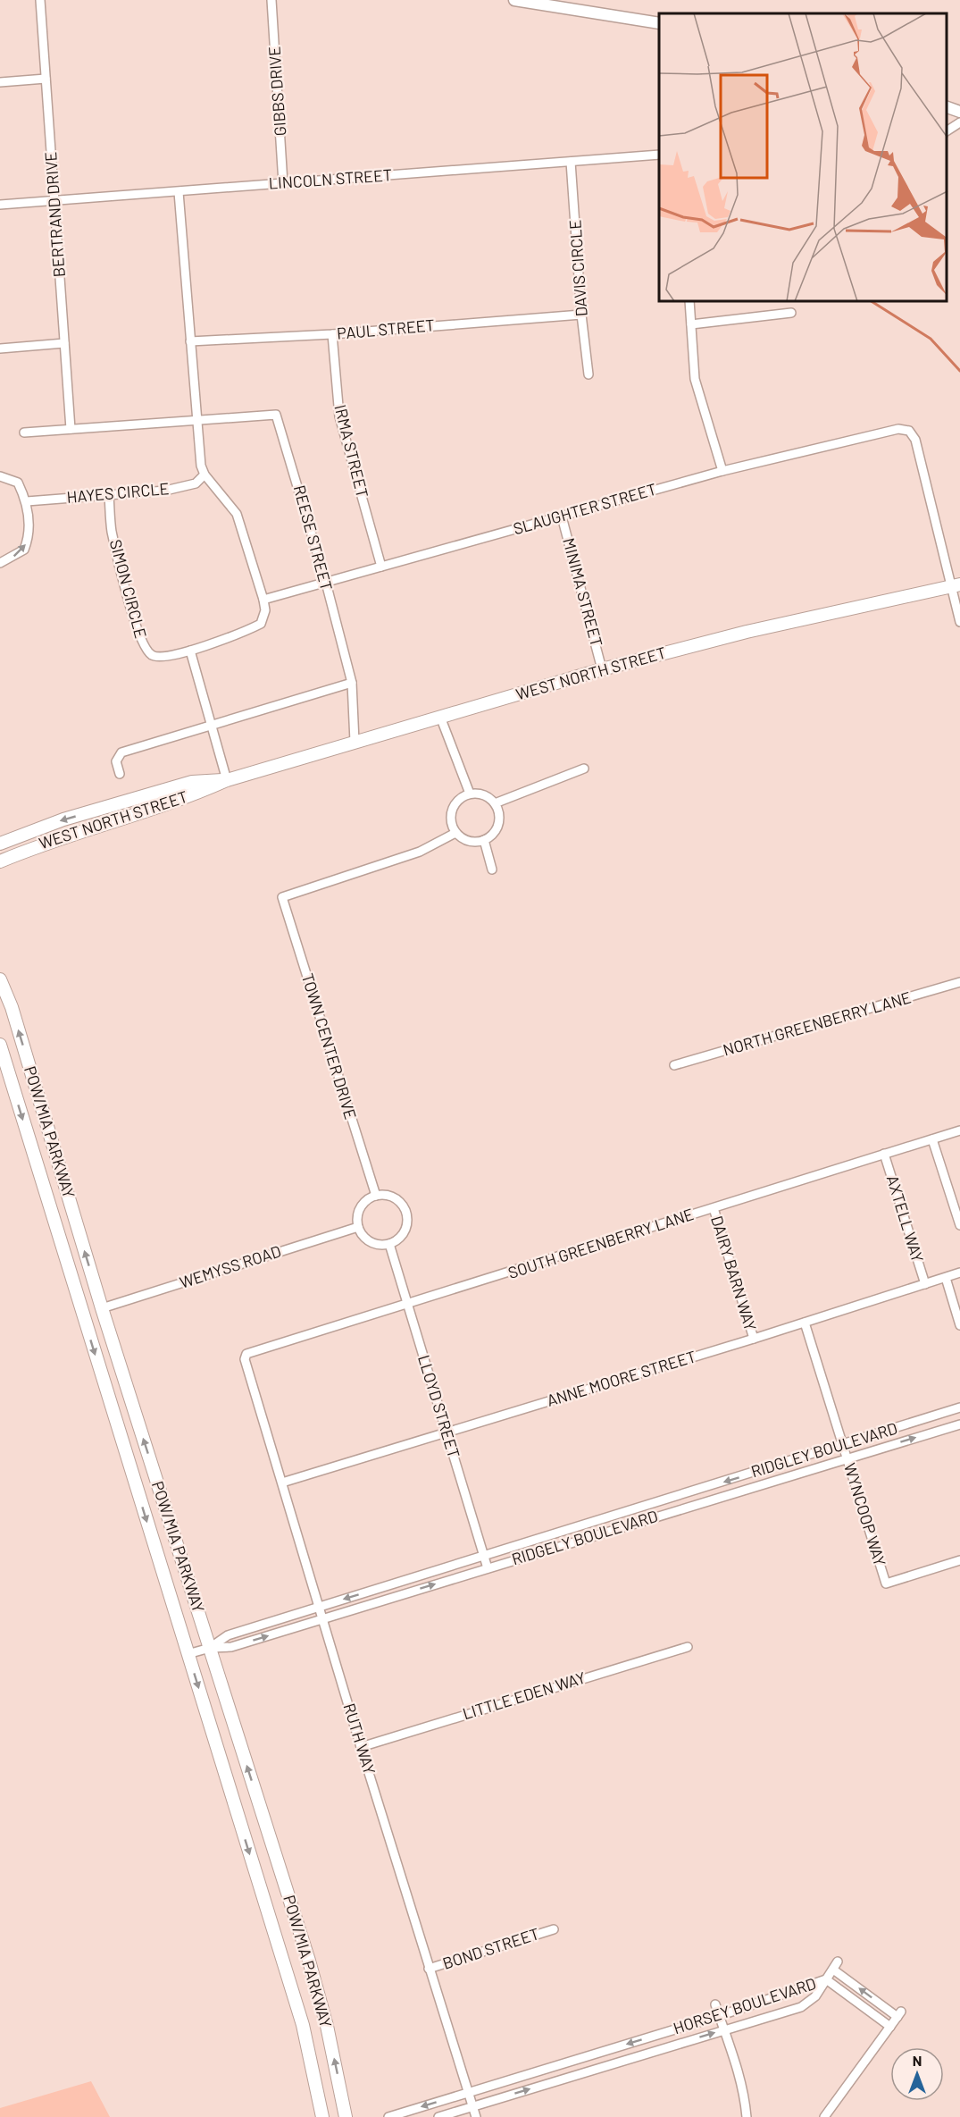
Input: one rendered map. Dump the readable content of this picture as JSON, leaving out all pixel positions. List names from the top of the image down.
{
  "streets": {
    "main road": ["WEST NORTH STREET", "POW/MIA PARKWAY"],
    "street": [
      "GIBBS DRIVE",
      "LINCOLN STREET",
      "BERTRAND DRIVE",
      "DAVIS CIRCLE",
      "PAUL STREET",
      "IRMA STREET",
      "HAYES CIRCLE",
      "SLAUGHTER STREET",
      "REESE STREET",
      "SIMON CIRCLE",
      "MINIMA STREET",
      "NORTH GREENBERRY LANE",
      "TOWN CENTER DRIVE",
      "AXTELL WAY",
      "SOUTH GREENBERRY LANE",
      "WEMYSS ROAD",
      "DAIRY BARN WAY",
      "ANNE MOORE STREET",
      "LLOYD STREET",
      "RIDGLEY BOULEVARD",
      "WYNCOOP WAY",
      "RIDGELY BOULEVARD",
      "LITTLE EDEN WAY",
      "RUTH WAY",
      "BOND STREET",
      "HORSEY BOULEVARD"
    ]
  },
  "crossings": [
    ["GIBBS DRIVE", "LINCOLN STREET"],
    ["LINCOLN STREET", "BERTRAND DRIVE"],
    ["LINCOLN STREET", "DAVIS CIRCLE"],
    ["BERTRAND DRIVE", "REESE STREET"],
    ["DAVIS CIRCLE", "PAUL STREET"],
    ["PAUL STREET", "IRMA STREET"],
    ["IRMA STREET", "SLAUGHTER STREET"],
    ["HAYES CIRCLE", "SIMON CIRCLE"],
    ["SLAUGHTER STREET", "REESE STREET"],
    ["SLAUGHTER STREET", "SIMON CIRCLE"],
    ["SLAUGHTER STREET", "MINIMA STREET"],
    ["SLAUGHTER STREET", "WEST NORTH STREET"],
    ["REESE STREET", "WEST NORTH STREET"],
    ["MINIMA STREET", "WEST NORTH STREET"],
    ["TOWN CENTER DRIVE", "WEMYSS ROAD"],
    ["TOWN CENTER DRIVE", "LLOYD STREET"],
    ["POW/MIA PARKWAY", "WEMYSS ROAD"],
    ["POW/MIA PARKWAY", "RIDGELY BOULEVARD"],
    ["AXTELL WAY", "SOUTH GREENBERRY LANE"],
    ["AXTELL WAY", "ANNE MOORE STREET"],
    ["SOUTH GREENBERRY LANE", "DAIRY BARN WAY"],
    ["SOUTH GREENBERRY LANE", "LLOYD STREET"],
    ["SOUTH GREENBERRY LANE", "RUTH WAY"],
    ["WEMYSS ROAD", "LLOYD STREET"],
    ["DAIRY BARN WAY", "ANNE MOORE STREET"],
    ["ANNE MOORE STREET", "LLOYD STREET"],
    ["ANNE MOORE STREET", "WYNCOOP WAY"],
    ["ANNE MOORE STREET", "RUTH WAY"],
    ["LLOYD STREET", "RIDGELY BOULEVARD"],
    ["RIDGLEY BOULEVARD", "WYNCOOP WAY"],
    ["RIDGLEY BOULEVARD", "RIDGELY BOULEVARD"],
    ["WYNCOOP WAY", "RIDGELY BOULEVARD"],
    ["RIDGELY BOULEVARD", "RUTH WAY"],
    ["LITTLE EDEN WAY", "RUTH WAY"],
    ["RUTH WAY", "BOND STREET"],
    ["RUTH WAY", "HORSEY BOULEVARD"]
  ],
  "one_way": ["RIDGLEY BOULEVARD"],
  "north": "top"
}
